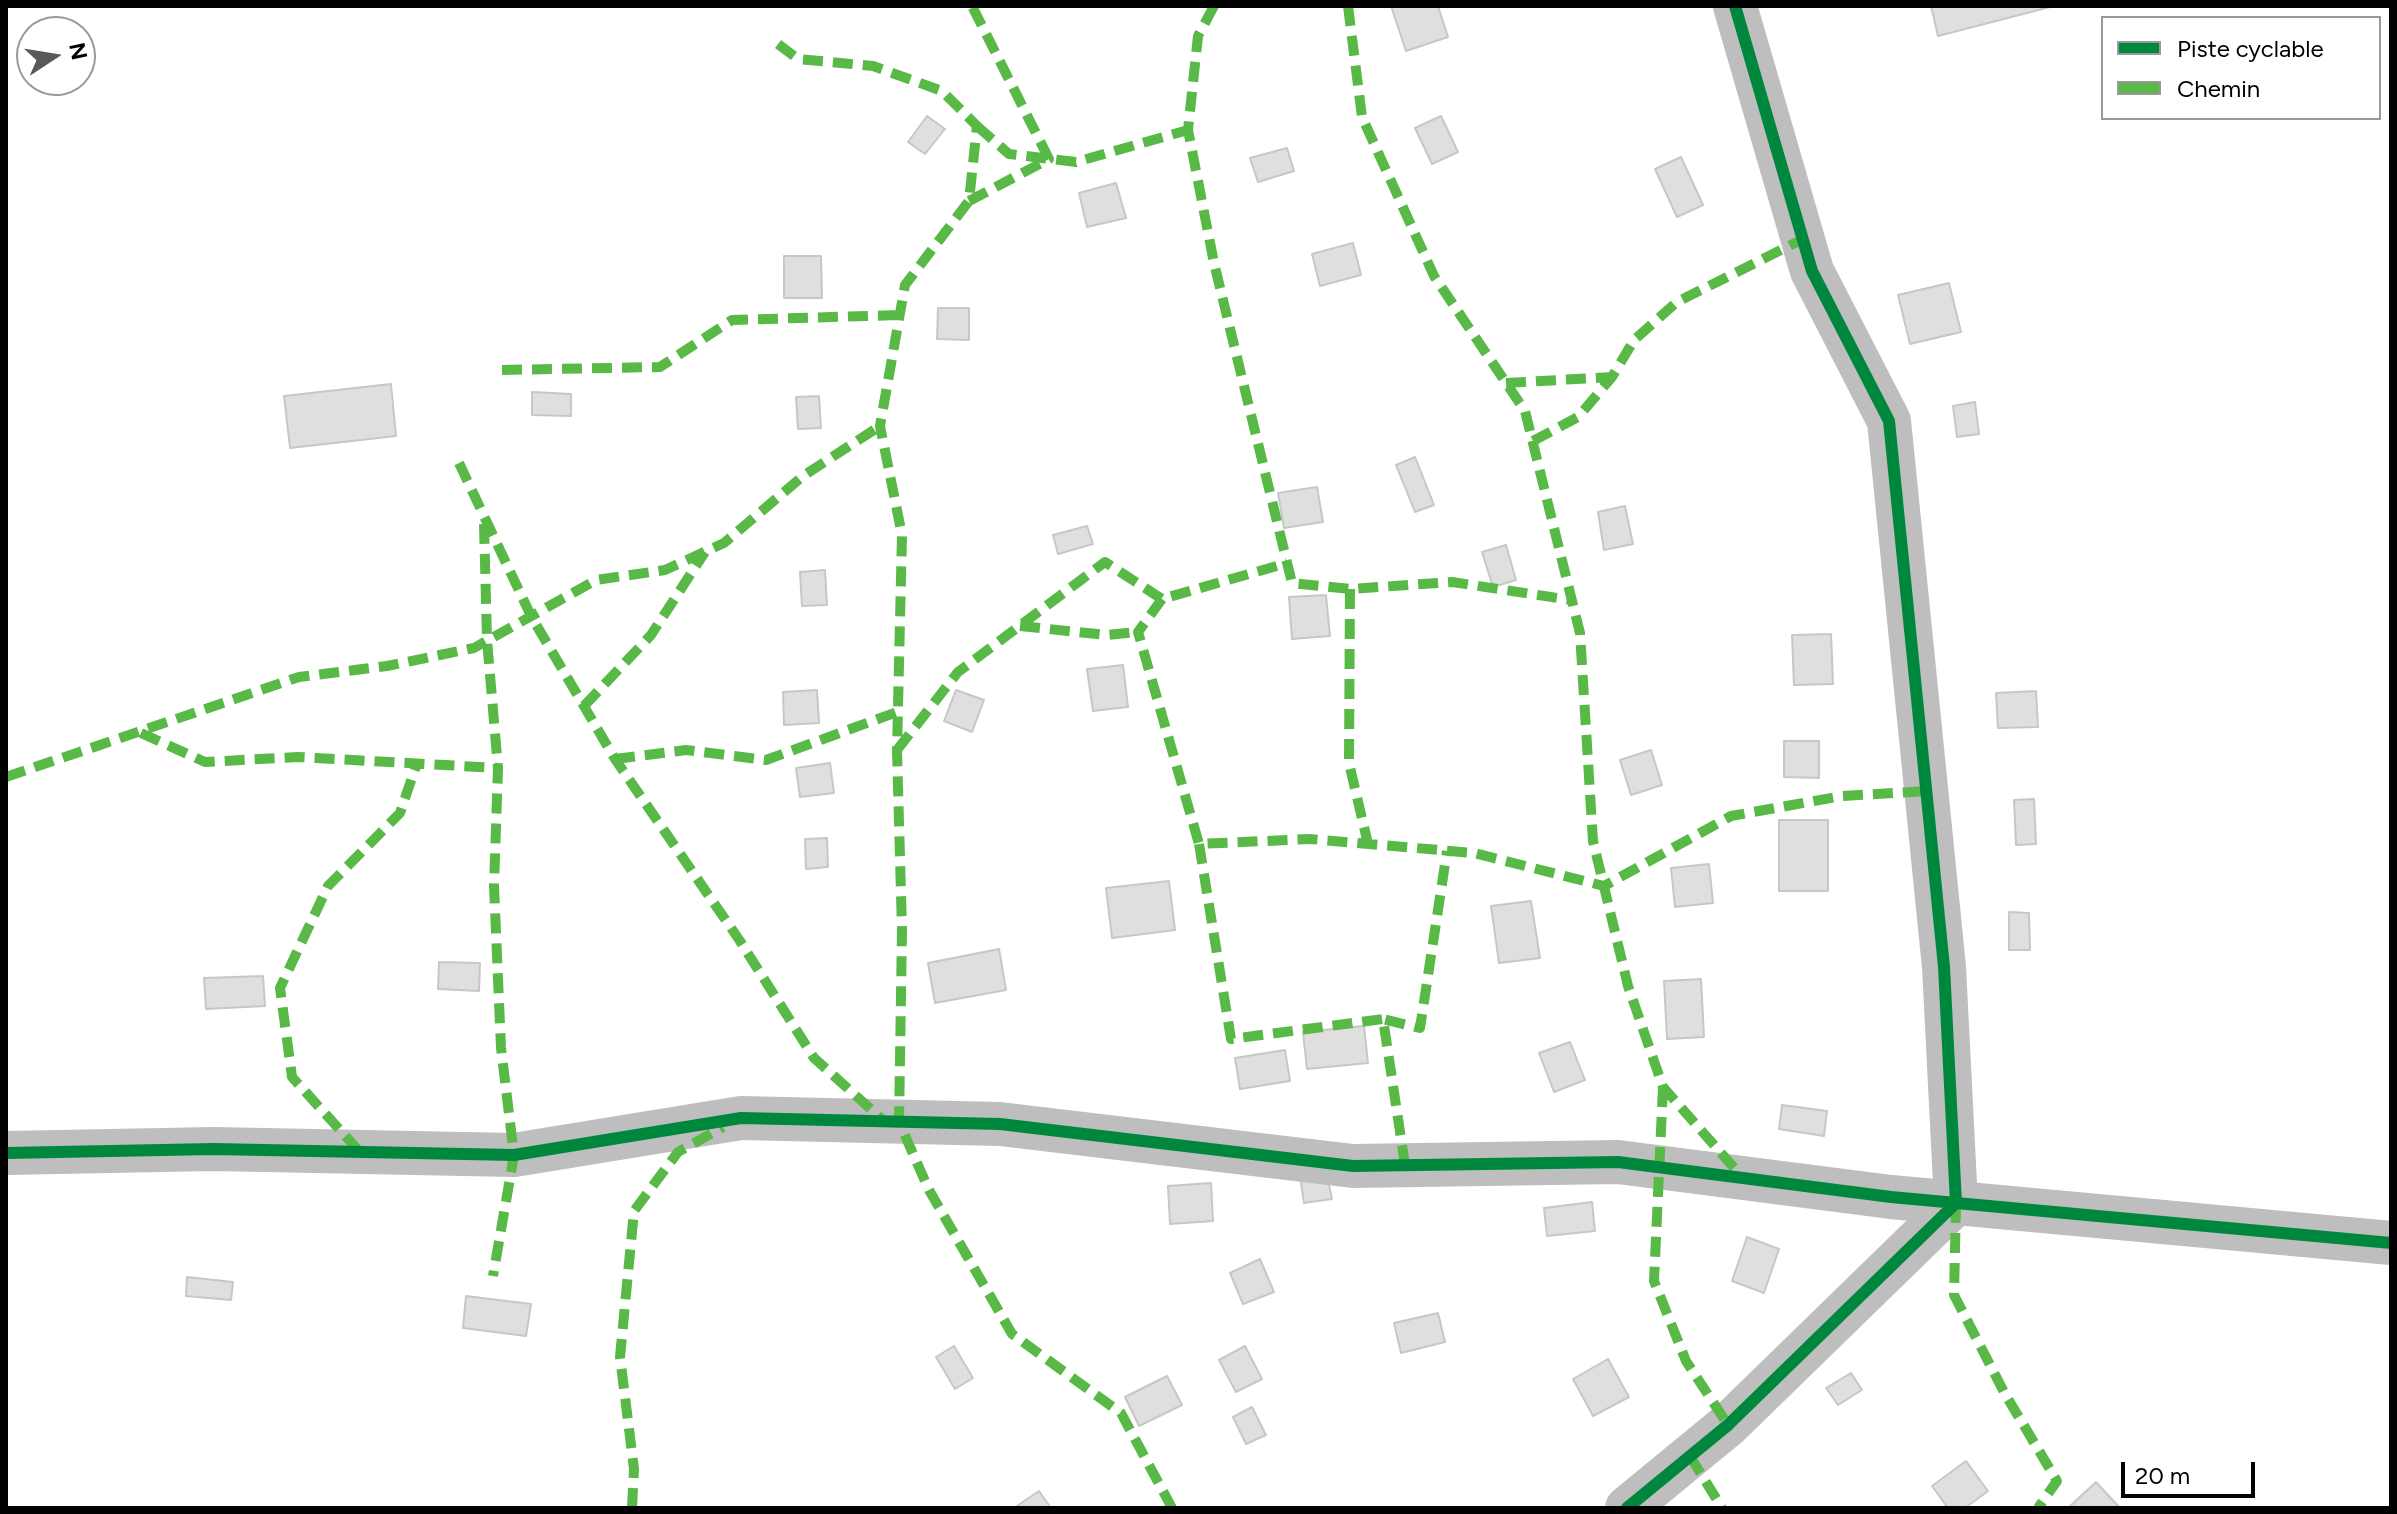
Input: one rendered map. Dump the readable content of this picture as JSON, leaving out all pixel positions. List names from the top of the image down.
{
  "legend": ["Piste cyclable", "Chemin"],
  "scale_bar": "20 m",
  "north": "right"
}
